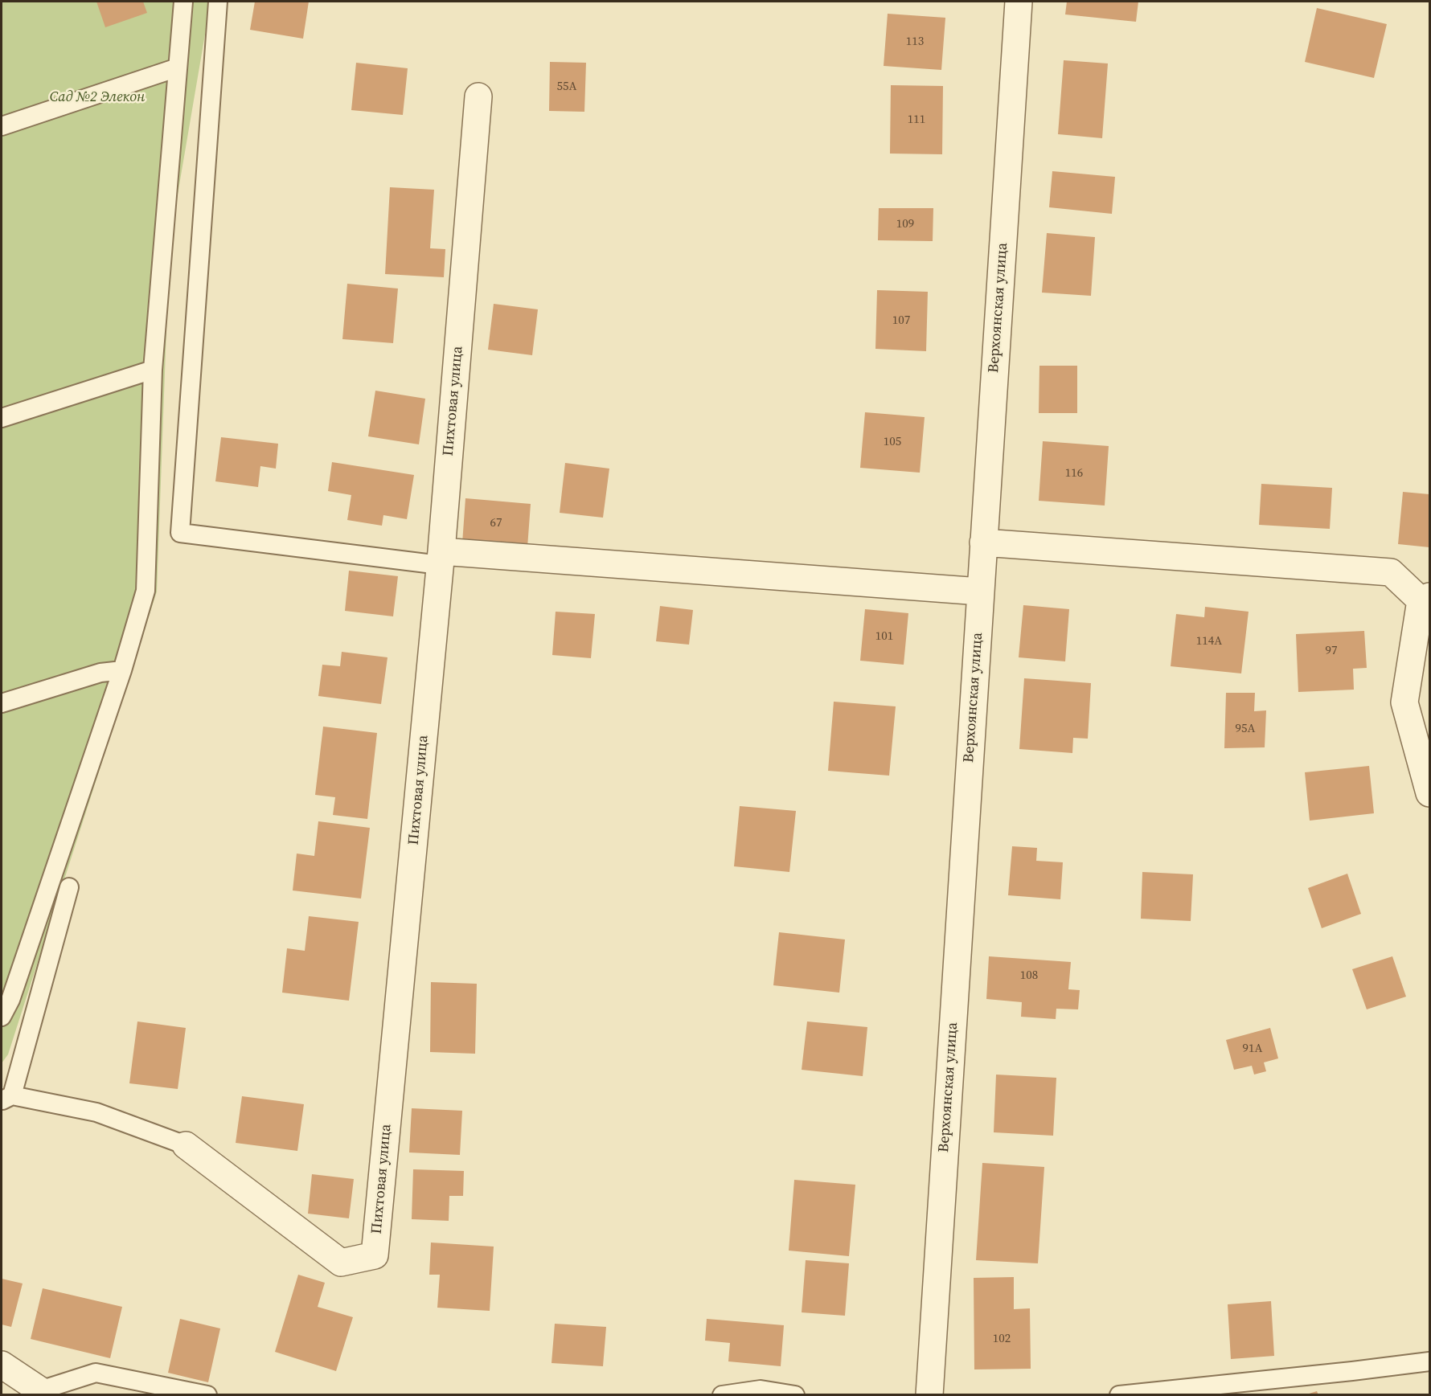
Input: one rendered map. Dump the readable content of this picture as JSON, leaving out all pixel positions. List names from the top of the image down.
{
  "streets": {
    "street": ["Верхоянская улица", "Пихтовая улица"]
  },
  "parks": ["Сад №2 Элекон"],
  "house_numbers": [
    "113",
    "55А",
    "111",
    "109",
    "107",
    "105",
    "116",
    "67",
    "101",
    "114А",
    "97",
    "95А",
    "108",
    "91А",
    "102"
  ]
}
